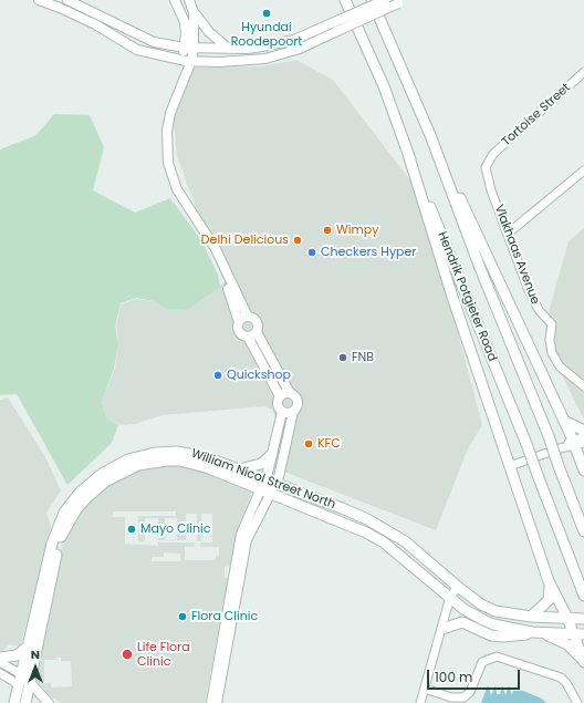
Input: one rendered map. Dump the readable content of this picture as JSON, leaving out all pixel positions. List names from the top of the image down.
{
  "streets": {
    "main road": ["Hendrik Potgieter Road", "William Nicol Street North"],
    "street": ["Tortoise Street", "Vlakhaas Avenue"]
  },
  "crossings": [
    ["Tortoise Street", "Vlakhaas Avenue"]
  ],
  "places": [
    "Hyundai Roodepoort",
    "Wimpy",
    "Delhi Delicious",
    "Checkers Hyper",
    "FNB",
    "Quickshop",
    "KFC",
    "Mayo Clinic",
    "Flora Clinic",
    "Life Flora Clinic"
  ],
  "scale_bar": "100 m",
  "north": "top"
}
